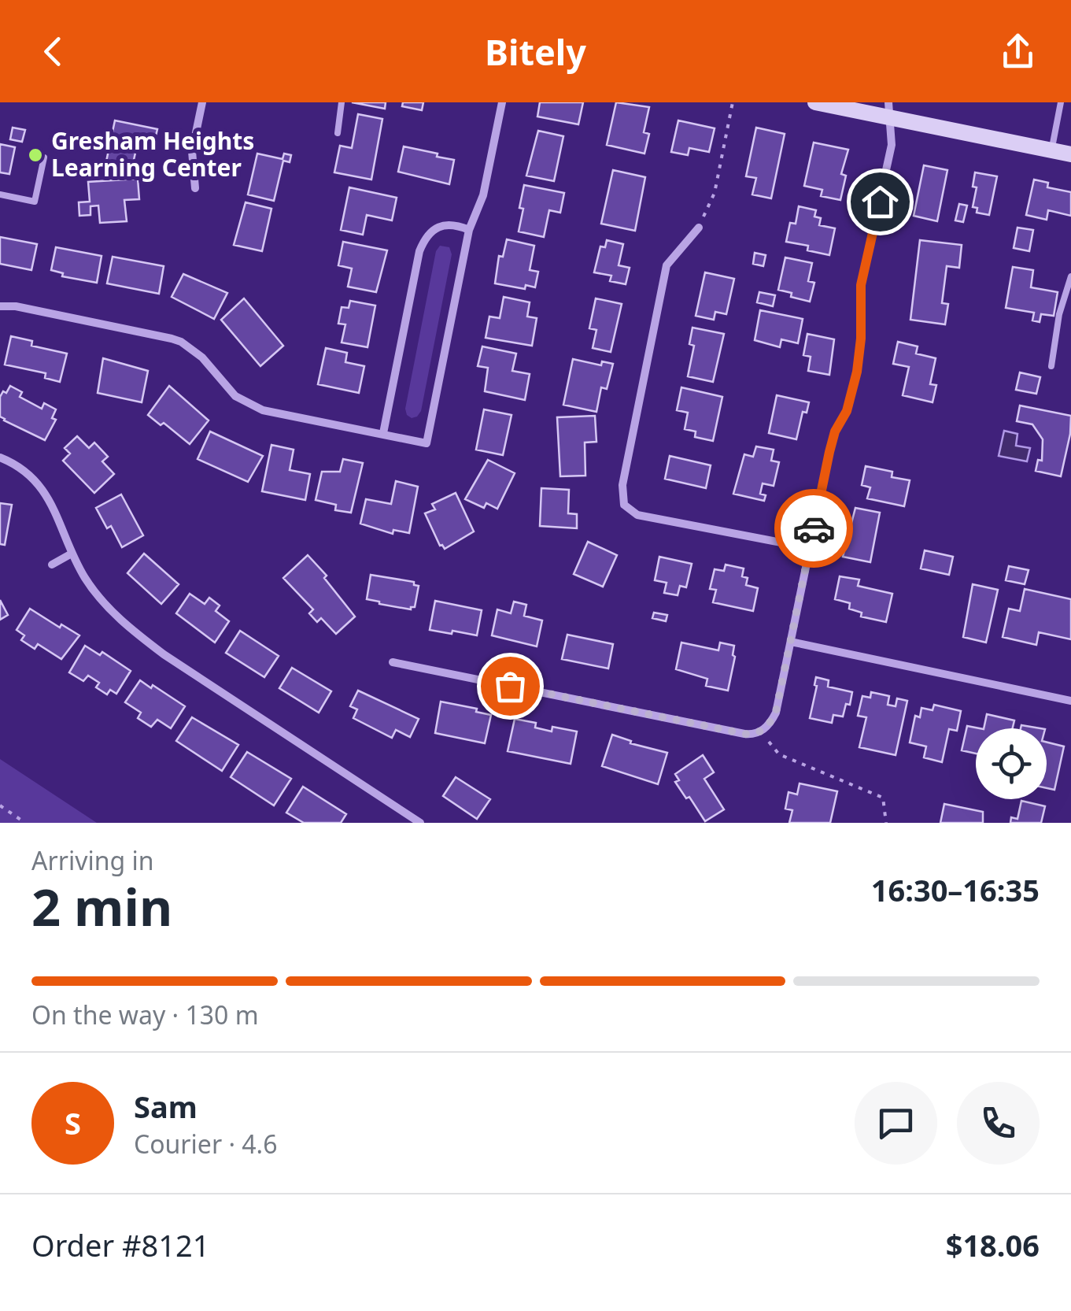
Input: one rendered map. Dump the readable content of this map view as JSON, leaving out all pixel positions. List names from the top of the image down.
{
  "places": ["Gresham Heights Learning Center"],
  "page": {
    "header": "Bitely",
    "heading": ["2 min", "Arriving in", "16:30–16:35"],
    "panel": [
      "Sam",
      "Courier · 4.6",
      "Order #8121",
      "$18.06"
    ],
    "bar": "On the way · 130 m",
    "round": "S"
  }
}
